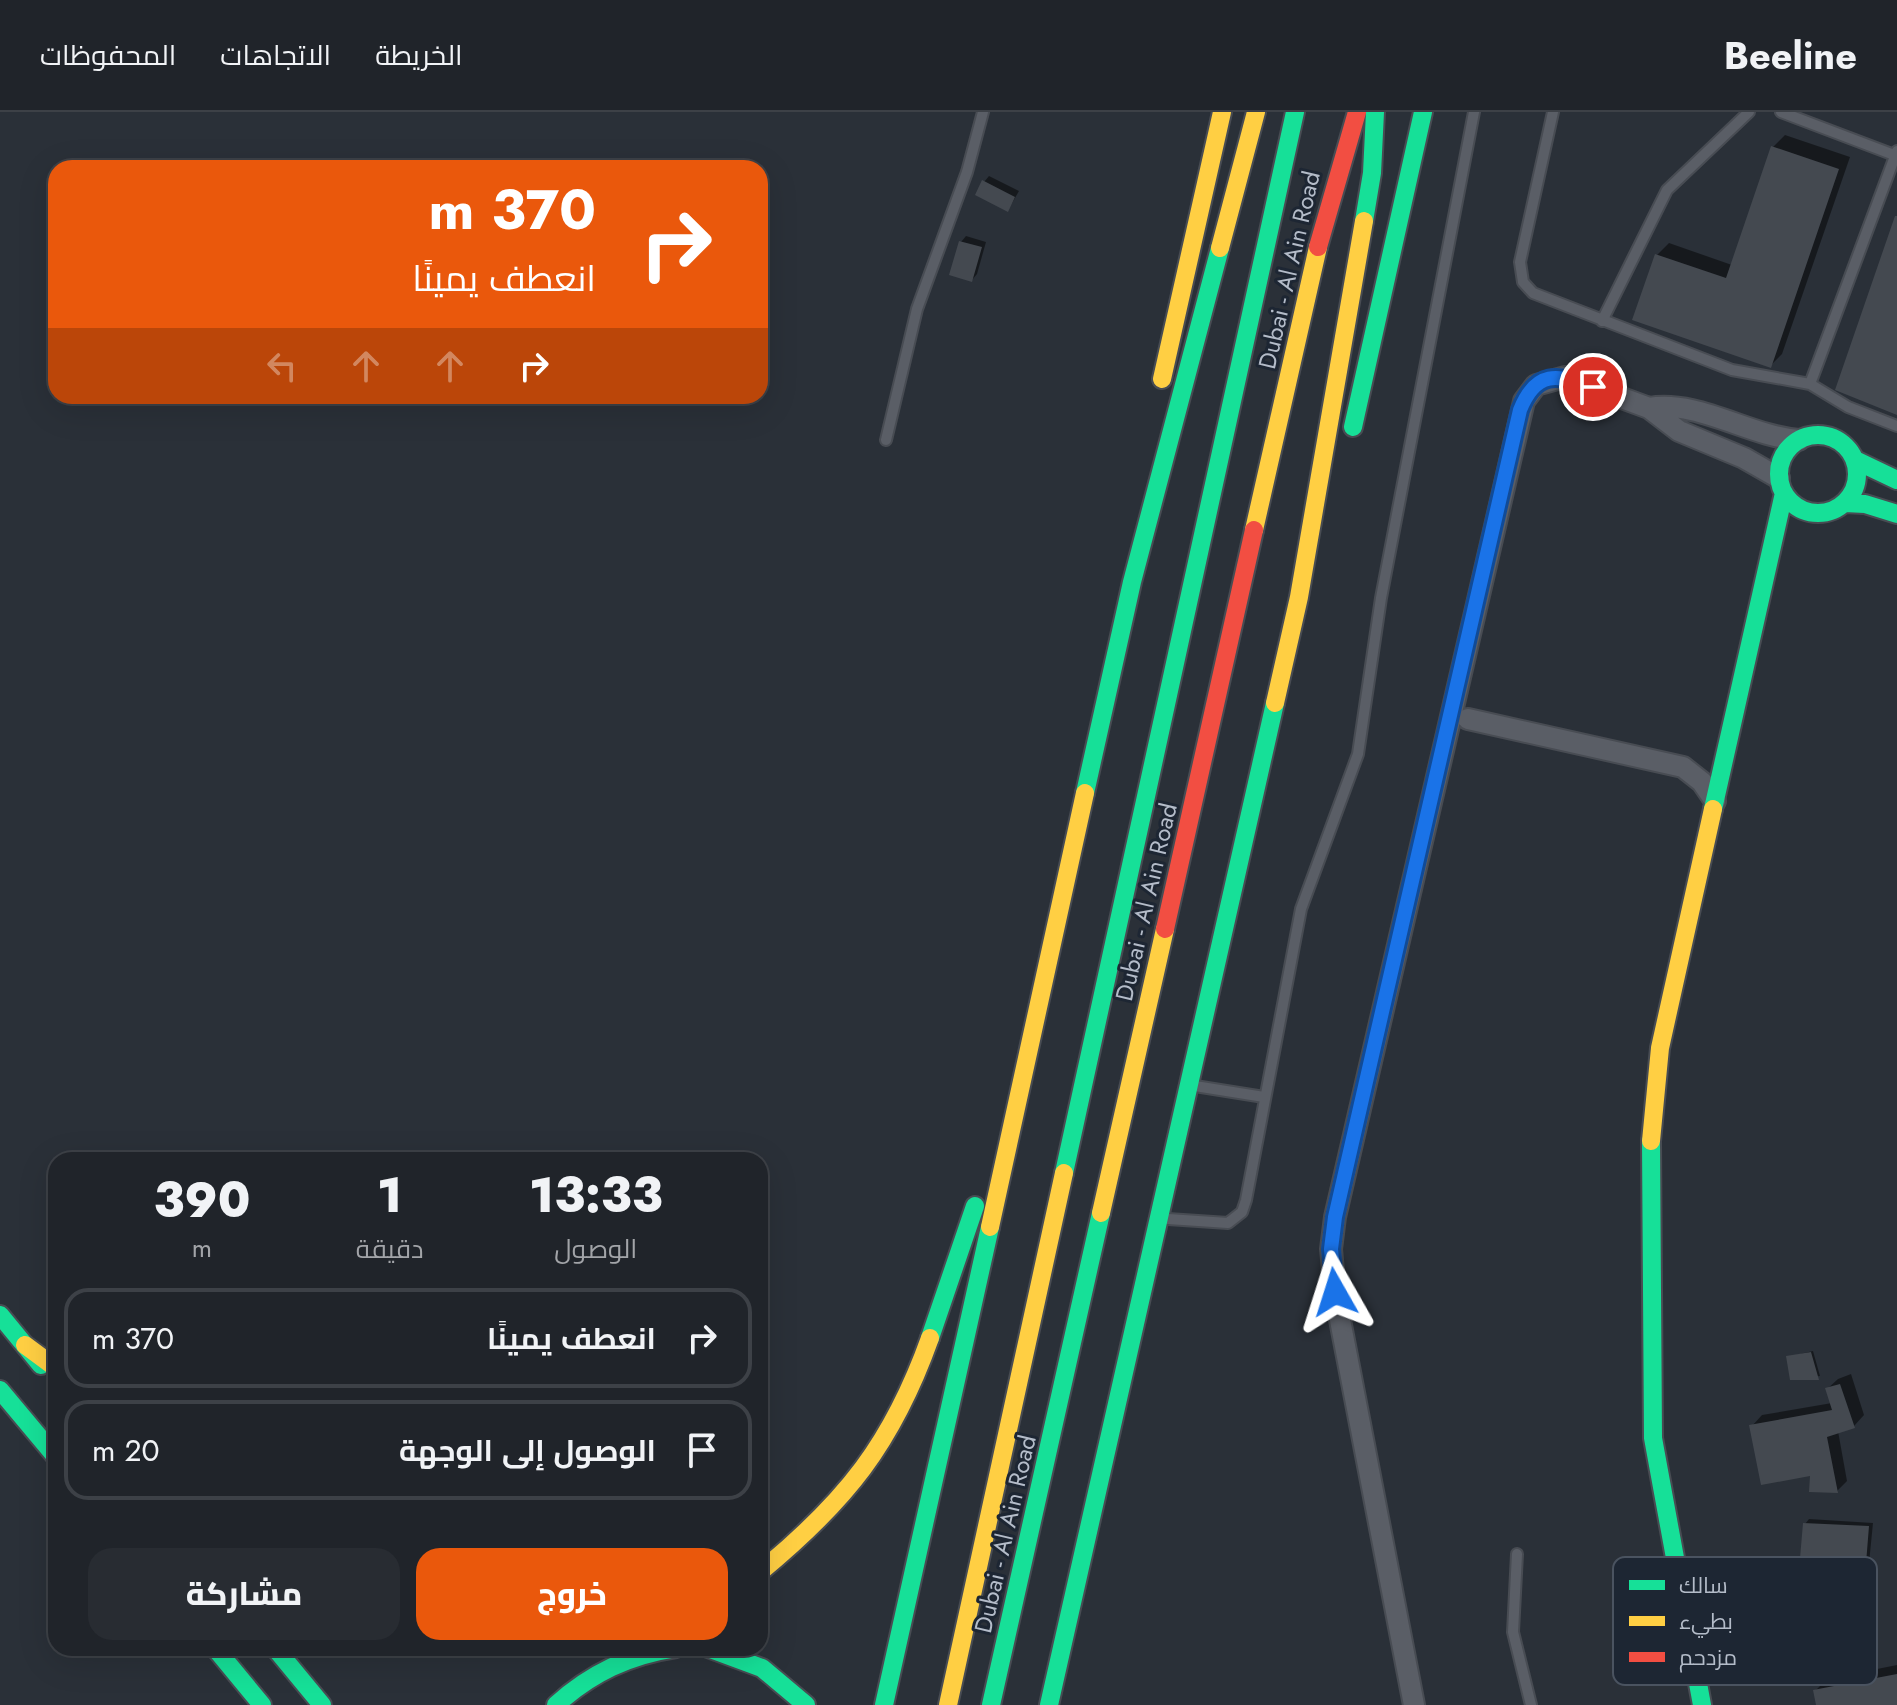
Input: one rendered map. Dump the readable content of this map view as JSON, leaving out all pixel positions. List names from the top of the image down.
{
  "streets": {
    "main road": ["Dubai - Al Ain Road"]
  },
  "legend": ["سالك", "بطيء", "مزدحم"],
  "page": {
    "header": "Beeline",
    "nav": ["الخريطة", "الاتجاهات", "المحفوظات"],
    "turn": ["370 m", "انعطف يمينًا"],
    "eta": [
      "13:33",
      "الوصول",
      "1",
      "دقيقة",
      "390",
      "m"
    ],
    "list": [
      {
        "name": "انعطف يمينًا",
        "value": "370 m"
      },
      {
        "name": "الوصول إلى الوجهة",
        "value": "20 m"
      }
    ],
    "buttons": ["خروج", "مشاركة"]
  }
}
